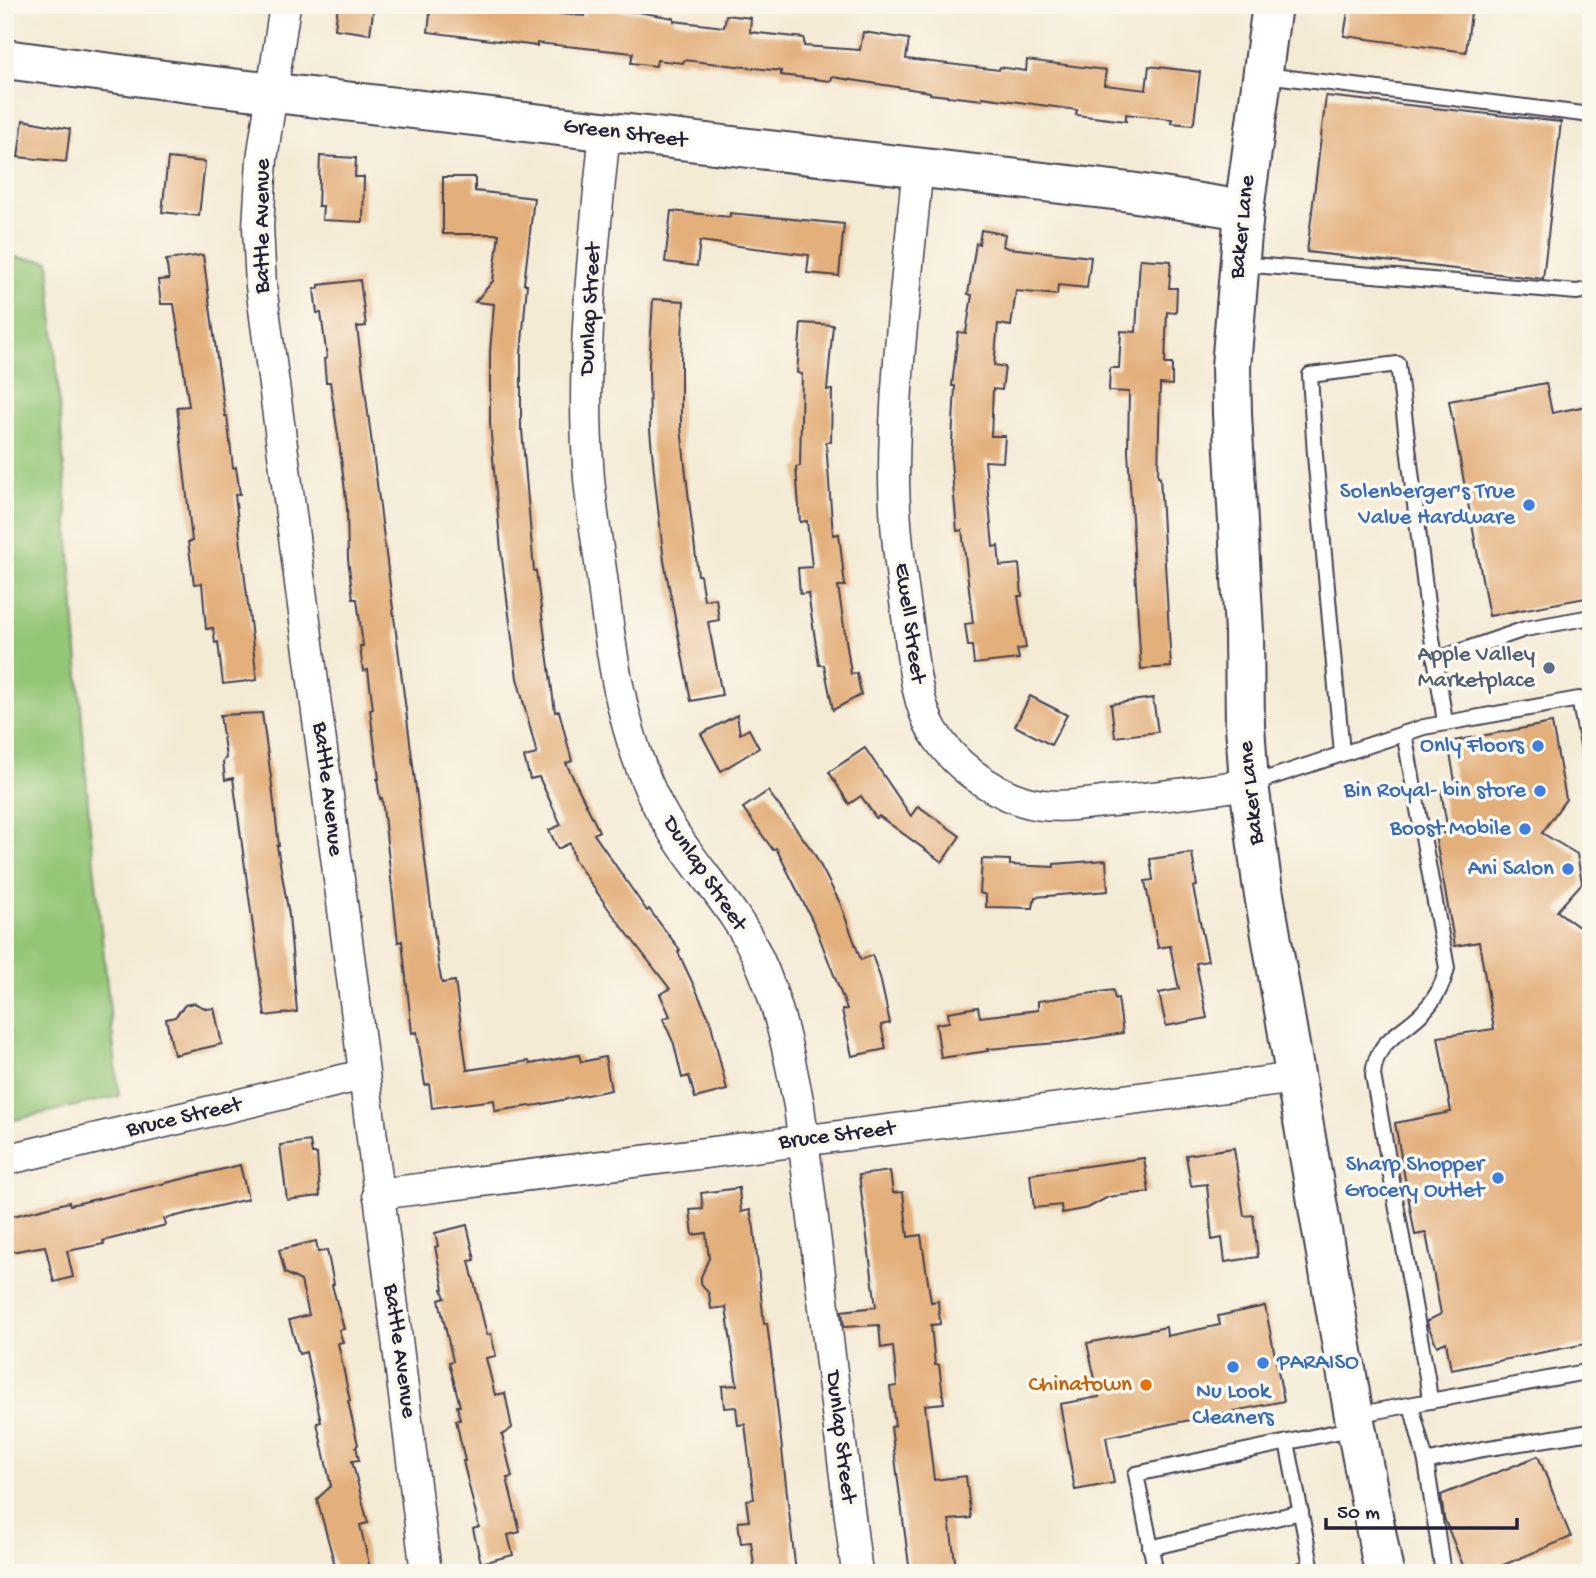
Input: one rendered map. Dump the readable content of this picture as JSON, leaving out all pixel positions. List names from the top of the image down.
{
  "streets": {
    "street": [
      "Green Street",
      "Battle Avenue",
      "Baker Lane",
      "Dunlap Street",
      "Ewell Street",
      "Bruce Street"
    ]
  },
  "crossings": [
    ["Green Street", "Battle Avenue"],
    ["Green Street", "Baker Lane"],
    ["Green Street", "Dunlap Street"],
    ["Green Street", "Ewell Street"],
    ["Battle Avenue", "Bruce Street"],
    ["Baker Lane", "Ewell Street"],
    ["Baker Lane", "Bruce Street"],
    ["Dunlap Street", "Bruce Street"]
  ],
  "places": [
    "Solenberger's True Value Hardware",
    "Apple Valley Marketplace",
    "Only Floors",
    "Bin Royal- bin store",
    "Boost Mobile",
    "Ani Salon",
    "Sharp Shopper Grocery Outlet",
    "PARAISO",
    "Nu Look Cleaners",
    "Chinatown"
  ],
  "scale_bar": "50 m"
}
